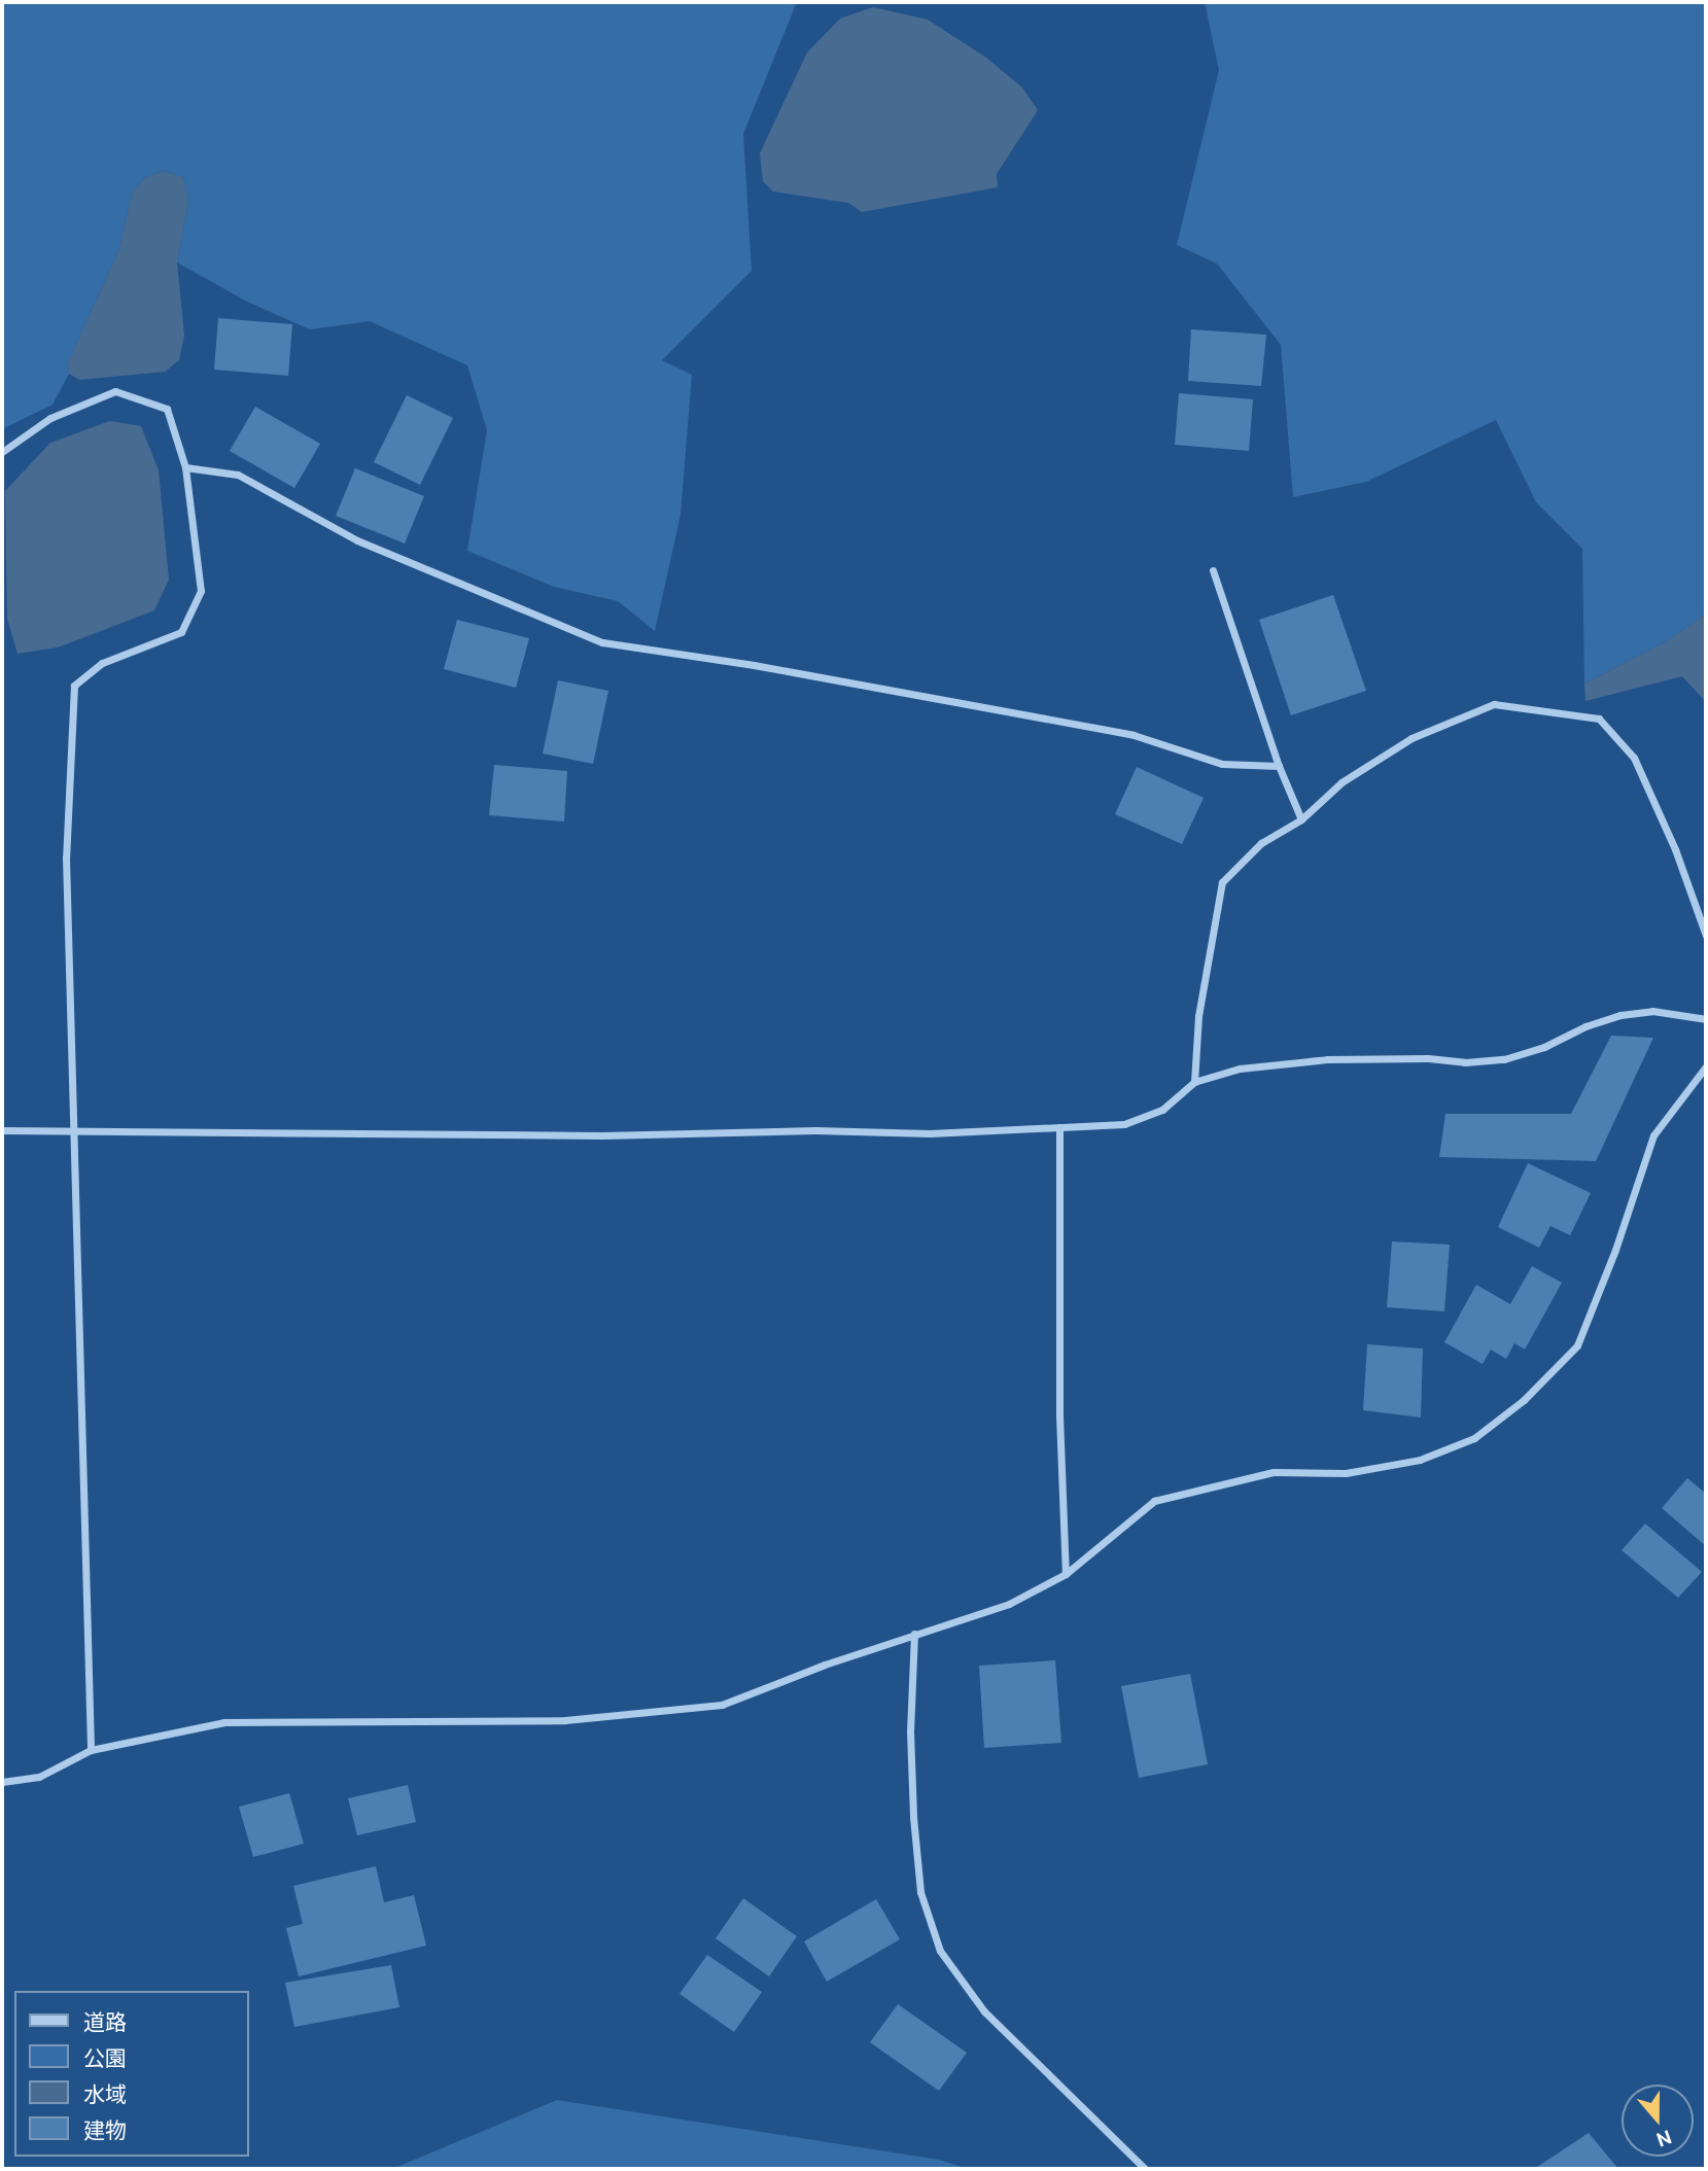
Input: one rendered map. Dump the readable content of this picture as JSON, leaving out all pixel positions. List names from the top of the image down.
{
  "legend": [
    "道路",
    "公園",
    "水域",
    "建物"
  ],
  "north": "bottom"
}
